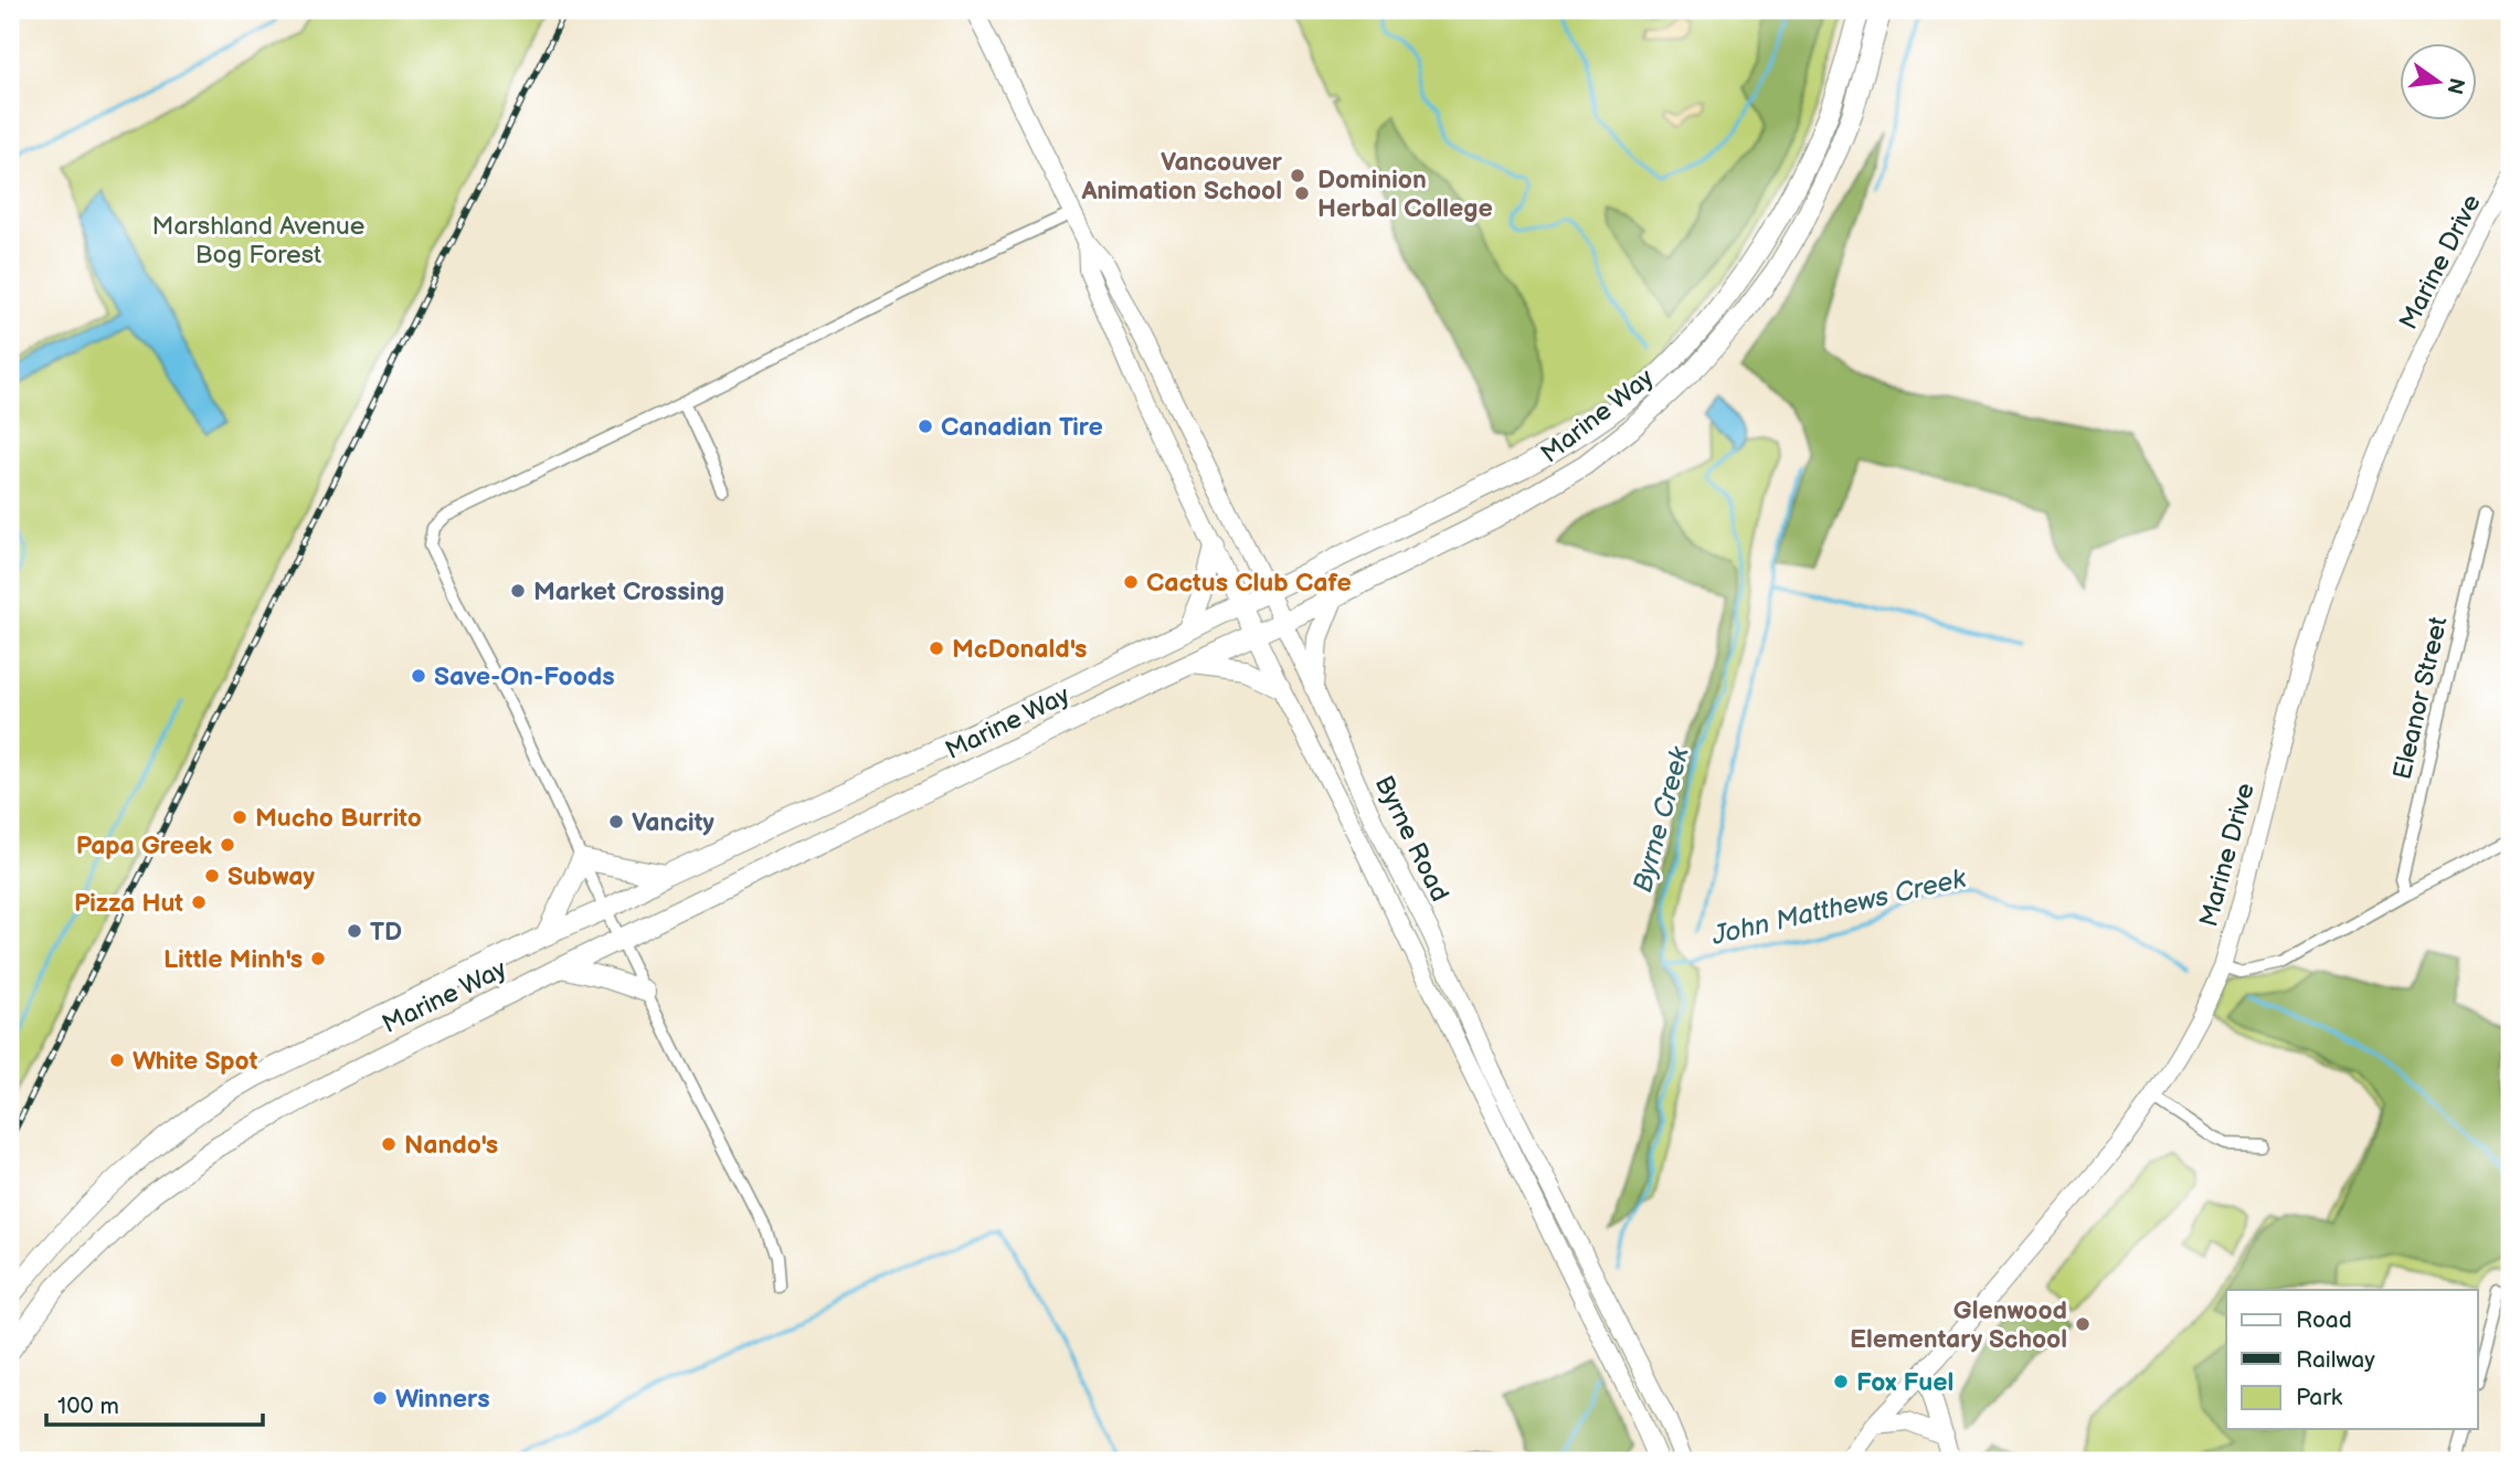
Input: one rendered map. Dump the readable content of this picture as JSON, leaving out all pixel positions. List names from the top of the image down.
{
  "streets": {
    "main road": ["Marine Way"],
    "street": ["Marine Drive", "Eleanor Street", "Byrne Road"]
  },
  "crossings": [
    ["Marine Way", "Byrne Road"]
  ],
  "water": ["Byrne Creek", "John Matthews Creek"],
  "parks": ["Marshland Avenue Bog Forest"],
  "places": [
    "Vancouver Animation School",
    "Dominion Herbal College",
    "Canadian Tire",
    "Cactus Club Cafe",
    "Market Crossing",
    "McDonald's",
    "Save-On-Foods",
    "Mucho Burrito",
    "Vancity",
    "Papa Greek",
    "Subway",
    "Pizza Hut",
    "TD",
    "Little Minh's",
    "White Spot",
    "Nando's",
    "Glenwood Elementary School",
    "Fox Fuel",
    "Winners"
  ],
  "legend": ["Road", "Railway", "Park"],
  "scale_bar": "100 m",
  "north": "right"
}
